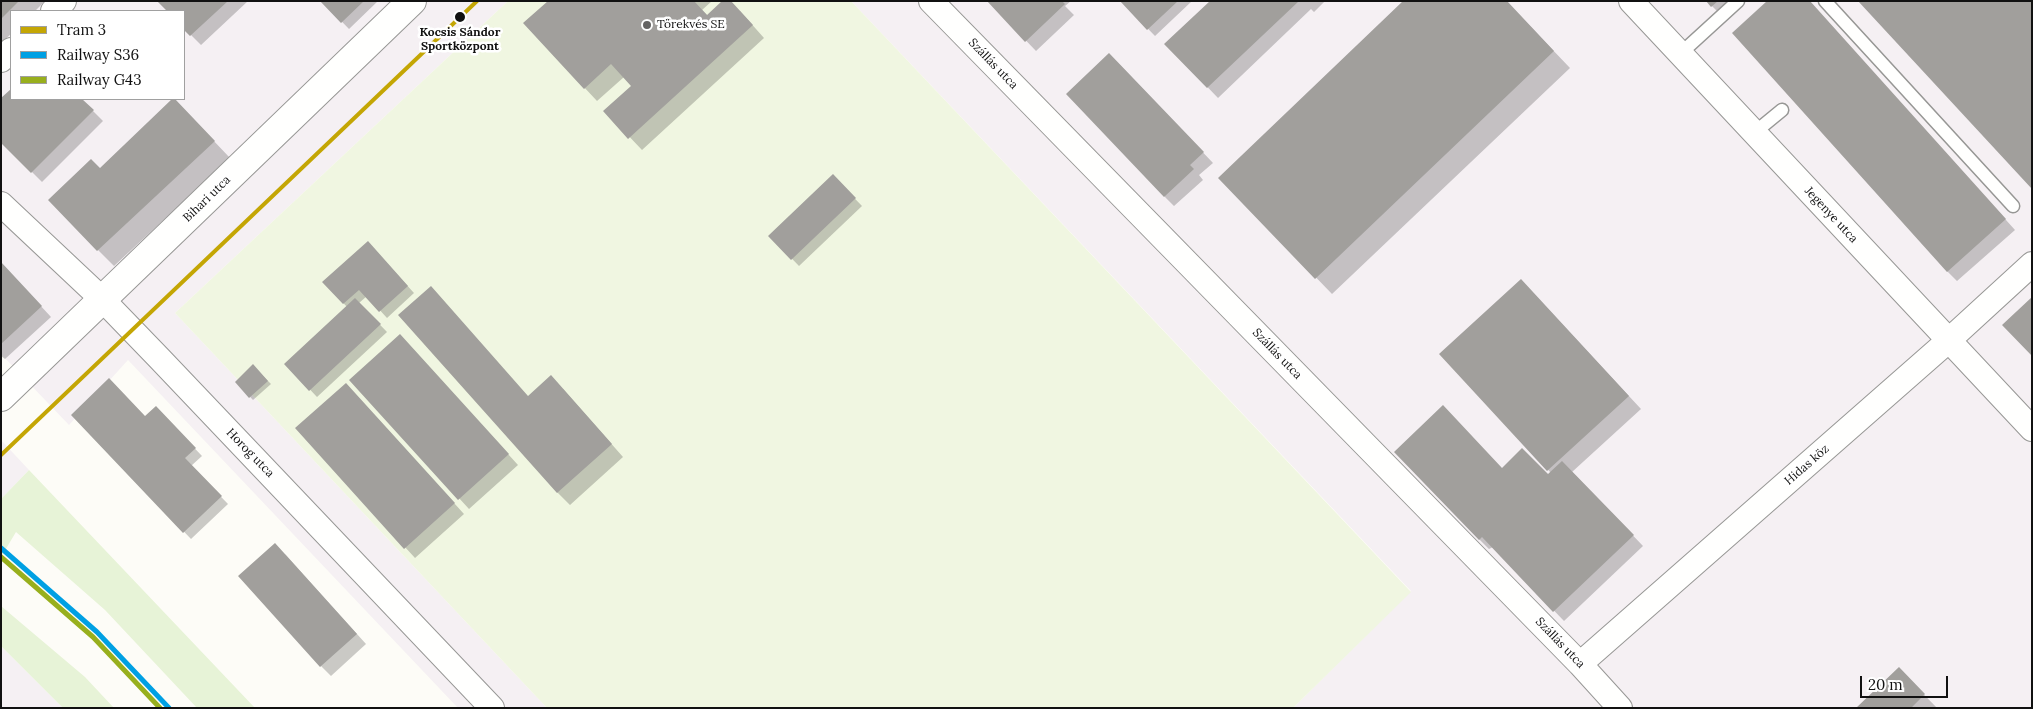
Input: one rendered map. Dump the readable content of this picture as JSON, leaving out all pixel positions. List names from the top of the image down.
{
  "streets": {
    "street": [
      "Szállás utca",
      "Bihari utca",
      "Jegenye utca",
      "Horog utca",
      "Hidas köz"
    ]
  },
  "crossings": [
    ["Szállás utca", "Hidas köz"],
    ["Bihari utca", "Horog utca"],
    ["Jegenye utca", "Hidas köz"]
  ],
  "places": ["Kocsis Sándor Sportközpont", "Törekvés SE"],
  "lines": ["tram line 3", "rail line S36", "rail line G43"],
  "legend": ["Tram 3", "Railway S36", "Railway G43"],
  "scale_bar": "20 m"
}
